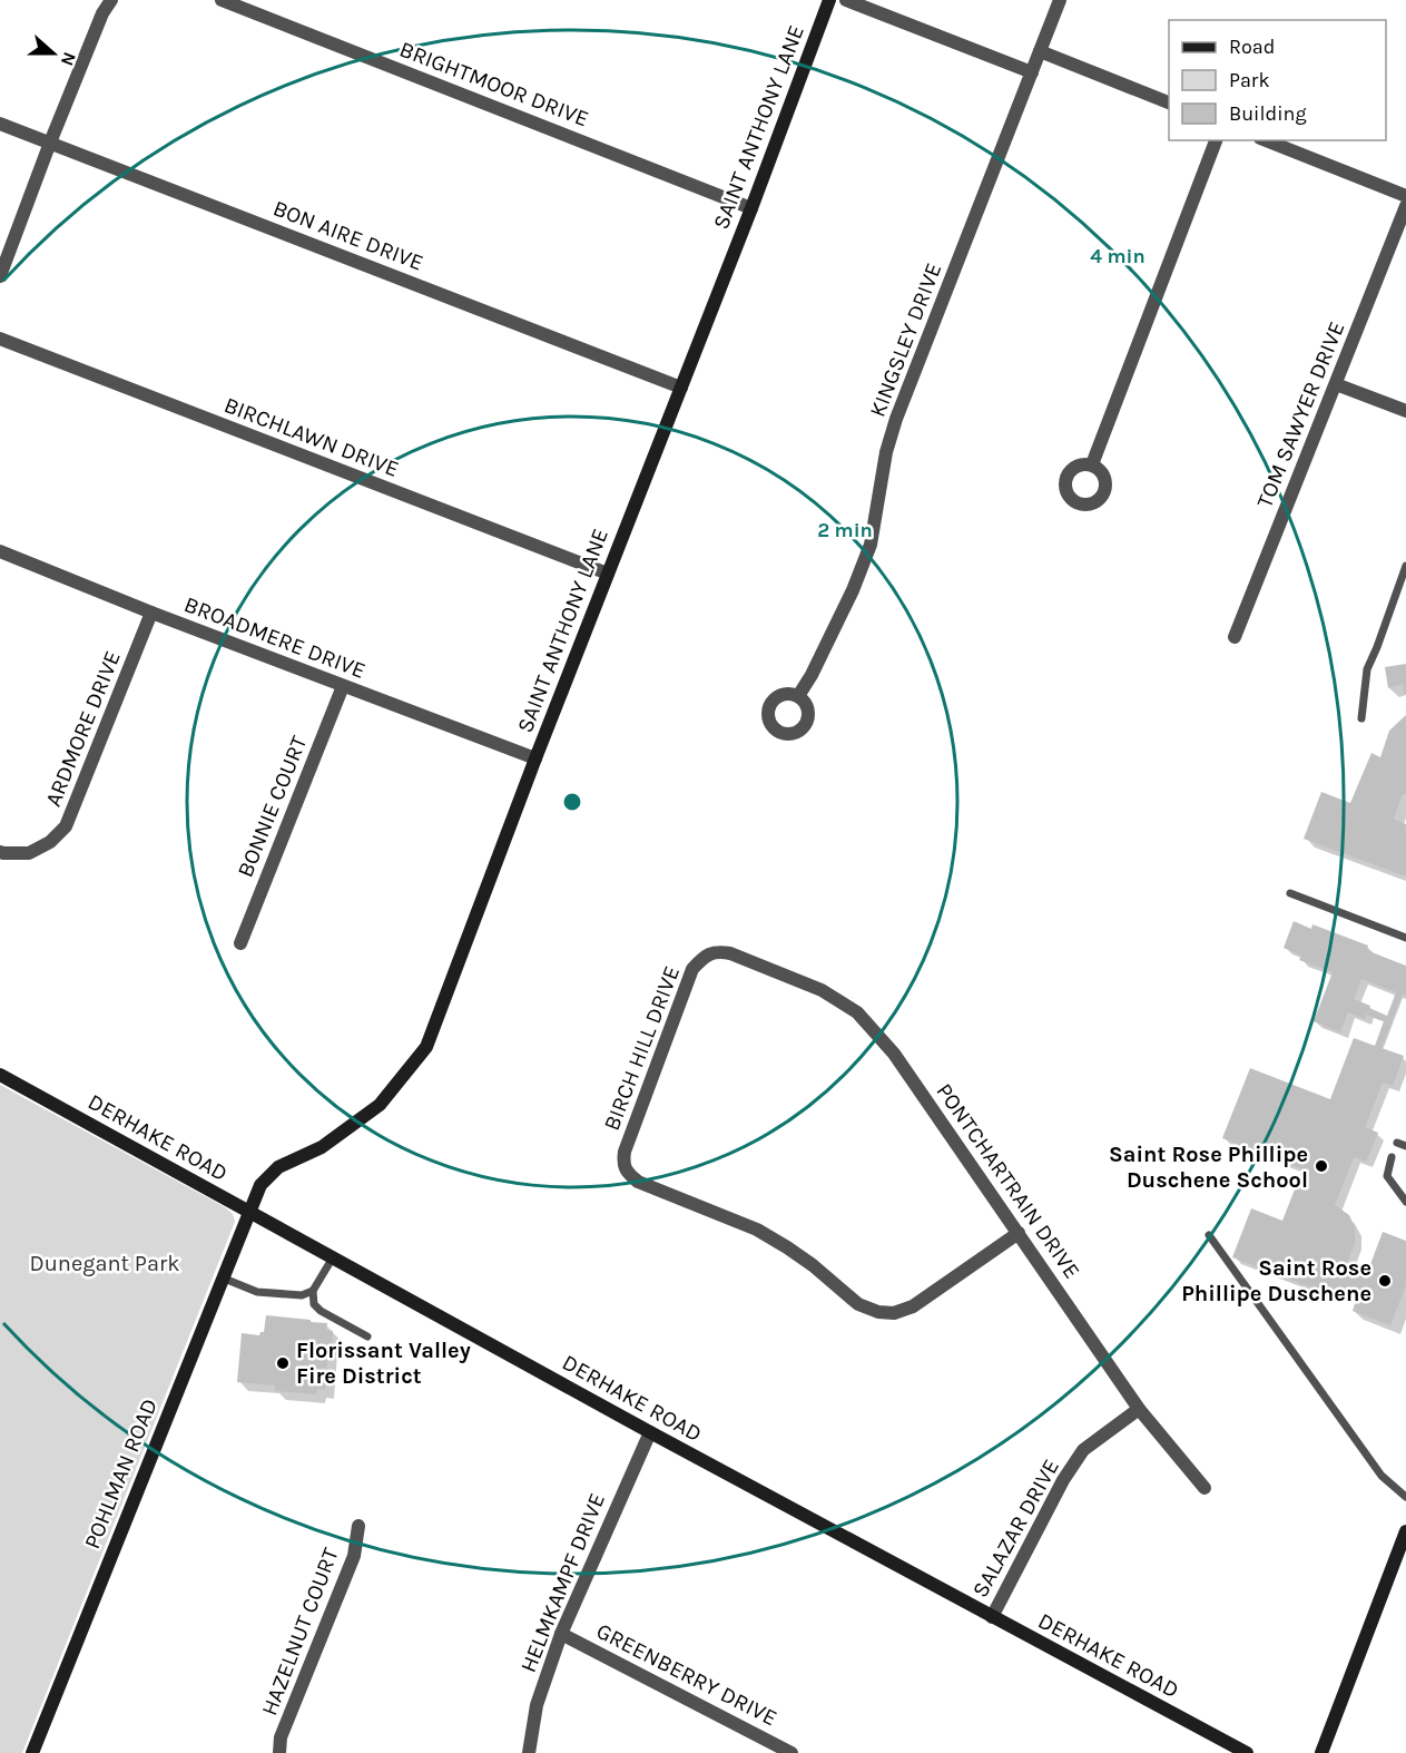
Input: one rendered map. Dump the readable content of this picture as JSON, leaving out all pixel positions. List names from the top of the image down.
{
  "streets": {
    "street": [
      "BRIGHTMOOR DRIVE",
      "SAINT ANTHONY LANE",
      "BON AIRE DRIVE",
      "KINGSLEY DRIVE",
      "TOM SAWYER DRIVE",
      "BIRCHLAWN DRIVE",
      "BROADMERE DRIVE",
      "ARDMORE DRIVE",
      "BONNIE COURT",
      "BIRCH HILL DRIVE",
      "DERHAKE ROAD",
      "PONTCHARTRAIN DRIVE",
      "POHLMAN ROAD",
      "SALAZAR DRIVE",
      "HELMKAMPF DRIVE",
      "HAZELNUT COURT",
      "GREENBERRY DRIVE"
    ]
  },
  "crossings": [
    ["BRIGHTMOOR DRIVE", "SAINT ANTHONY LANE"],
    ["SAINT ANTHONY LANE", "BON AIRE DRIVE"],
    ["SAINT ANTHONY LANE", "BIRCHLAWN DRIVE"],
    ["SAINT ANTHONY LANE", "BROADMERE DRIVE"],
    ["SAINT ANTHONY LANE", "DERHAKE ROAD"],
    ["SAINT ANTHONY LANE", "POHLMAN ROAD"],
    ["BROADMERE DRIVE", "ARDMORE DRIVE"],
    ["BROADMERE DRIVE", "BONNIE COURT"],
    ["BIRCH HILL DRIVE", "PONTCHARTRAIN DRIVE"],
    ["DERHAKE ROAD", "POHLMAN ROAD"],
    ["DERHAKE ROAD", "SALAZAR DRIVE"],
    ["DERHAKE ROAD", "HELMKAMPF DRIVE"],
    ["PONTCHARTRAIN DRIVE", "SALAZAR DRIVE"],
    ["HELMKAMPF DRIVE", "GREENBERRY DRIVE"]
  ],
  "parks": ["Dunegant Park"],
  "places": ["Saint Rose Phillipe Duschene School", "Saint Rose Phillipe Duschene", "Florissant Valley Fire District"],
  "legend": ["Road", "Park", "Building"],
  "north": "right",
  "rings": ["4 min", "2 min"]
}
